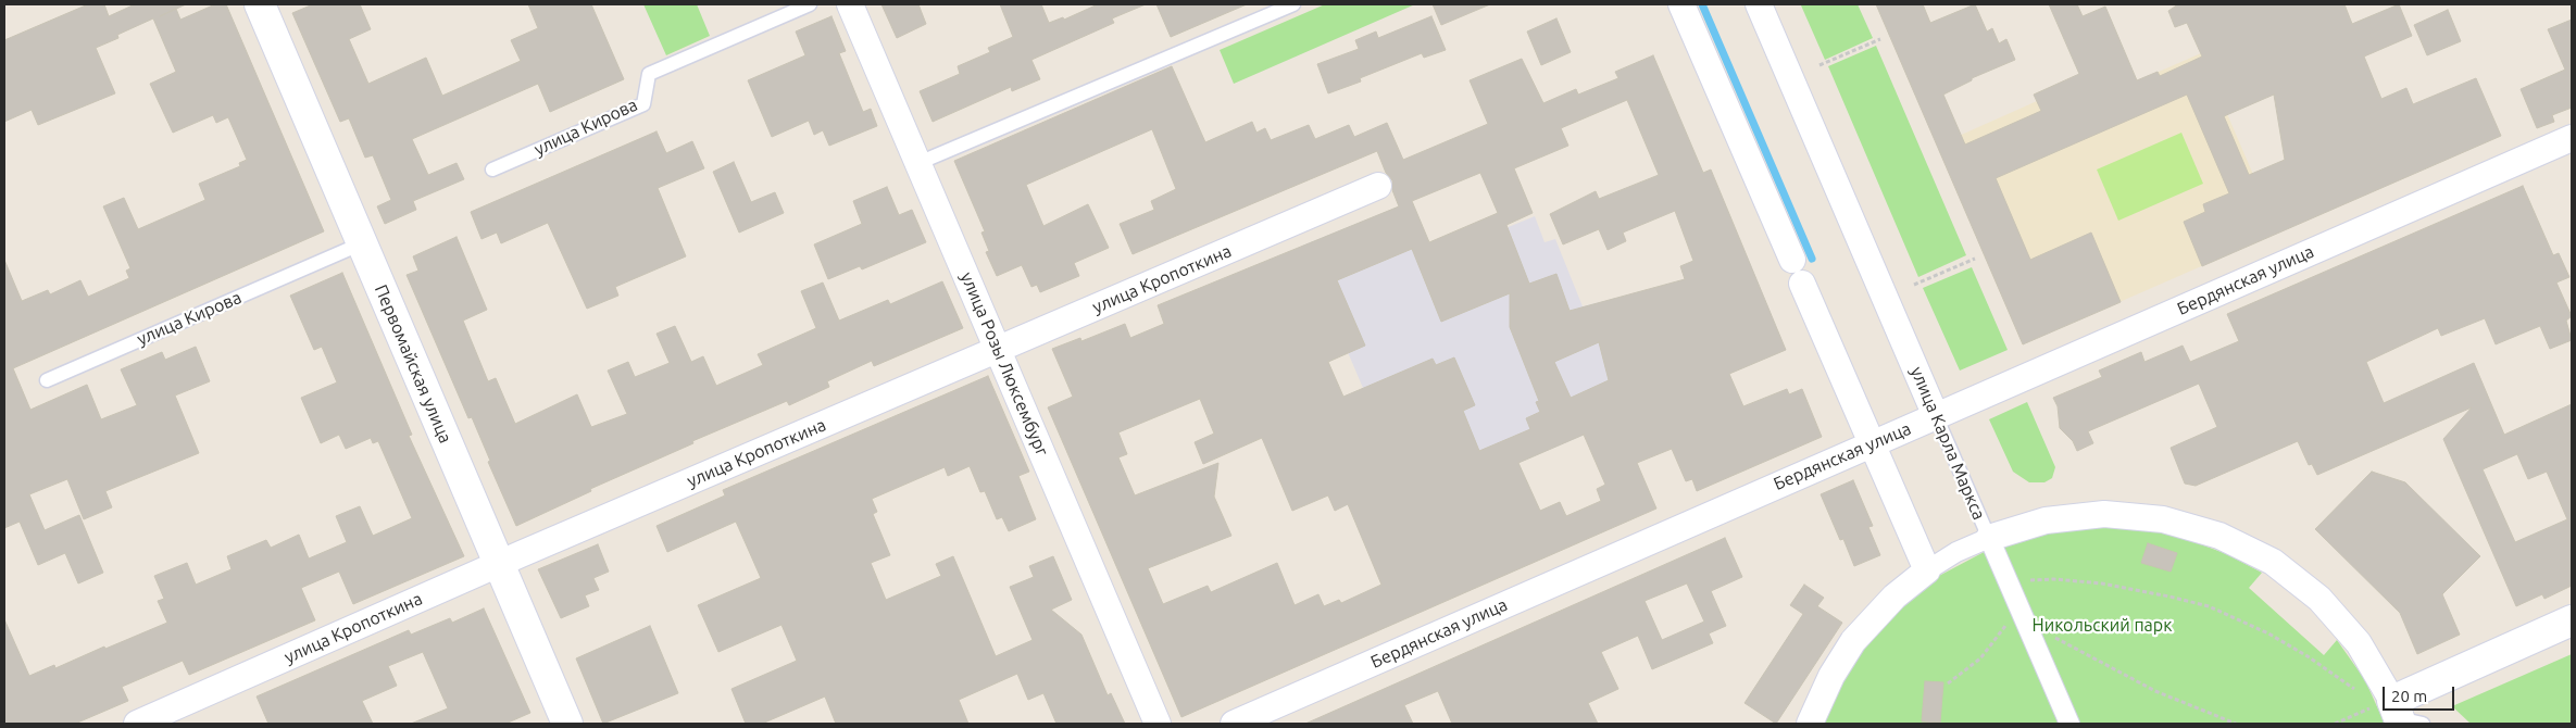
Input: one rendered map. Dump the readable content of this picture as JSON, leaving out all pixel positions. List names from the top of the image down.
{
  "streets": {
    "street": [
      "улица Кропоткина",
      "Бердянская улица",
      "Первомайская улица",
      "улица Розы Люксембург",
      "улица Карла Маркса"
    ],
    "lane": ["улица Кирова"]
  },
  "crossings": [
    ["улица Кирова", "Первомайская улица"],
    ["улица Кропоткина", "Первомайская улица"],
    ["улица Кропоткина", "улица Розы Люксембург"],
    ["Бердянская улица", "улица Карла Маркса"]
  ],
  "parks": ["Никольский парк"],
  "scale_bar": "20 m"
}
